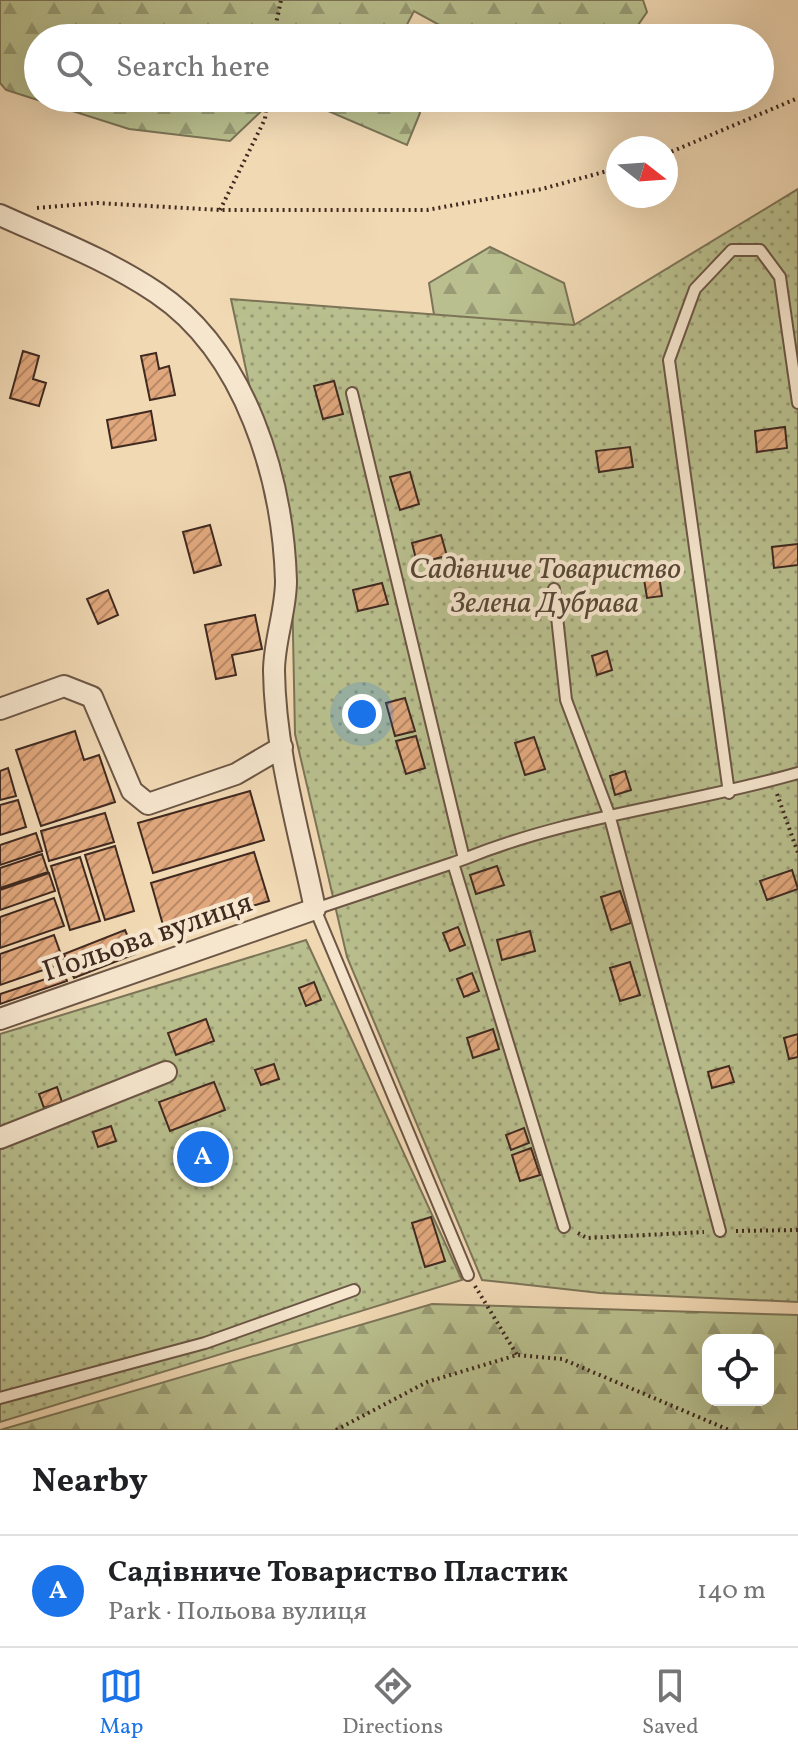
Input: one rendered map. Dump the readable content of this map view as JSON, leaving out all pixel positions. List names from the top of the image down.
{
  "streets": {
    "street": ["Польова вулиця"]
  },
  "parks": ["Садівниче Товариство Зелена Дубрава"],
  "north": "right",
  "page": {
    "search": "Search here",
    "pins": "A",
    "heading": "Nearby",
    "list": [
      {
        "mark": "A",
        "name": "Садівниче Товариство Пластик",
        "note": "Park · Польова вулиця",
        "value": "140 m"
      }
    ],
    "nav": ["Map", "Directions", "Saved"]
  }
}
